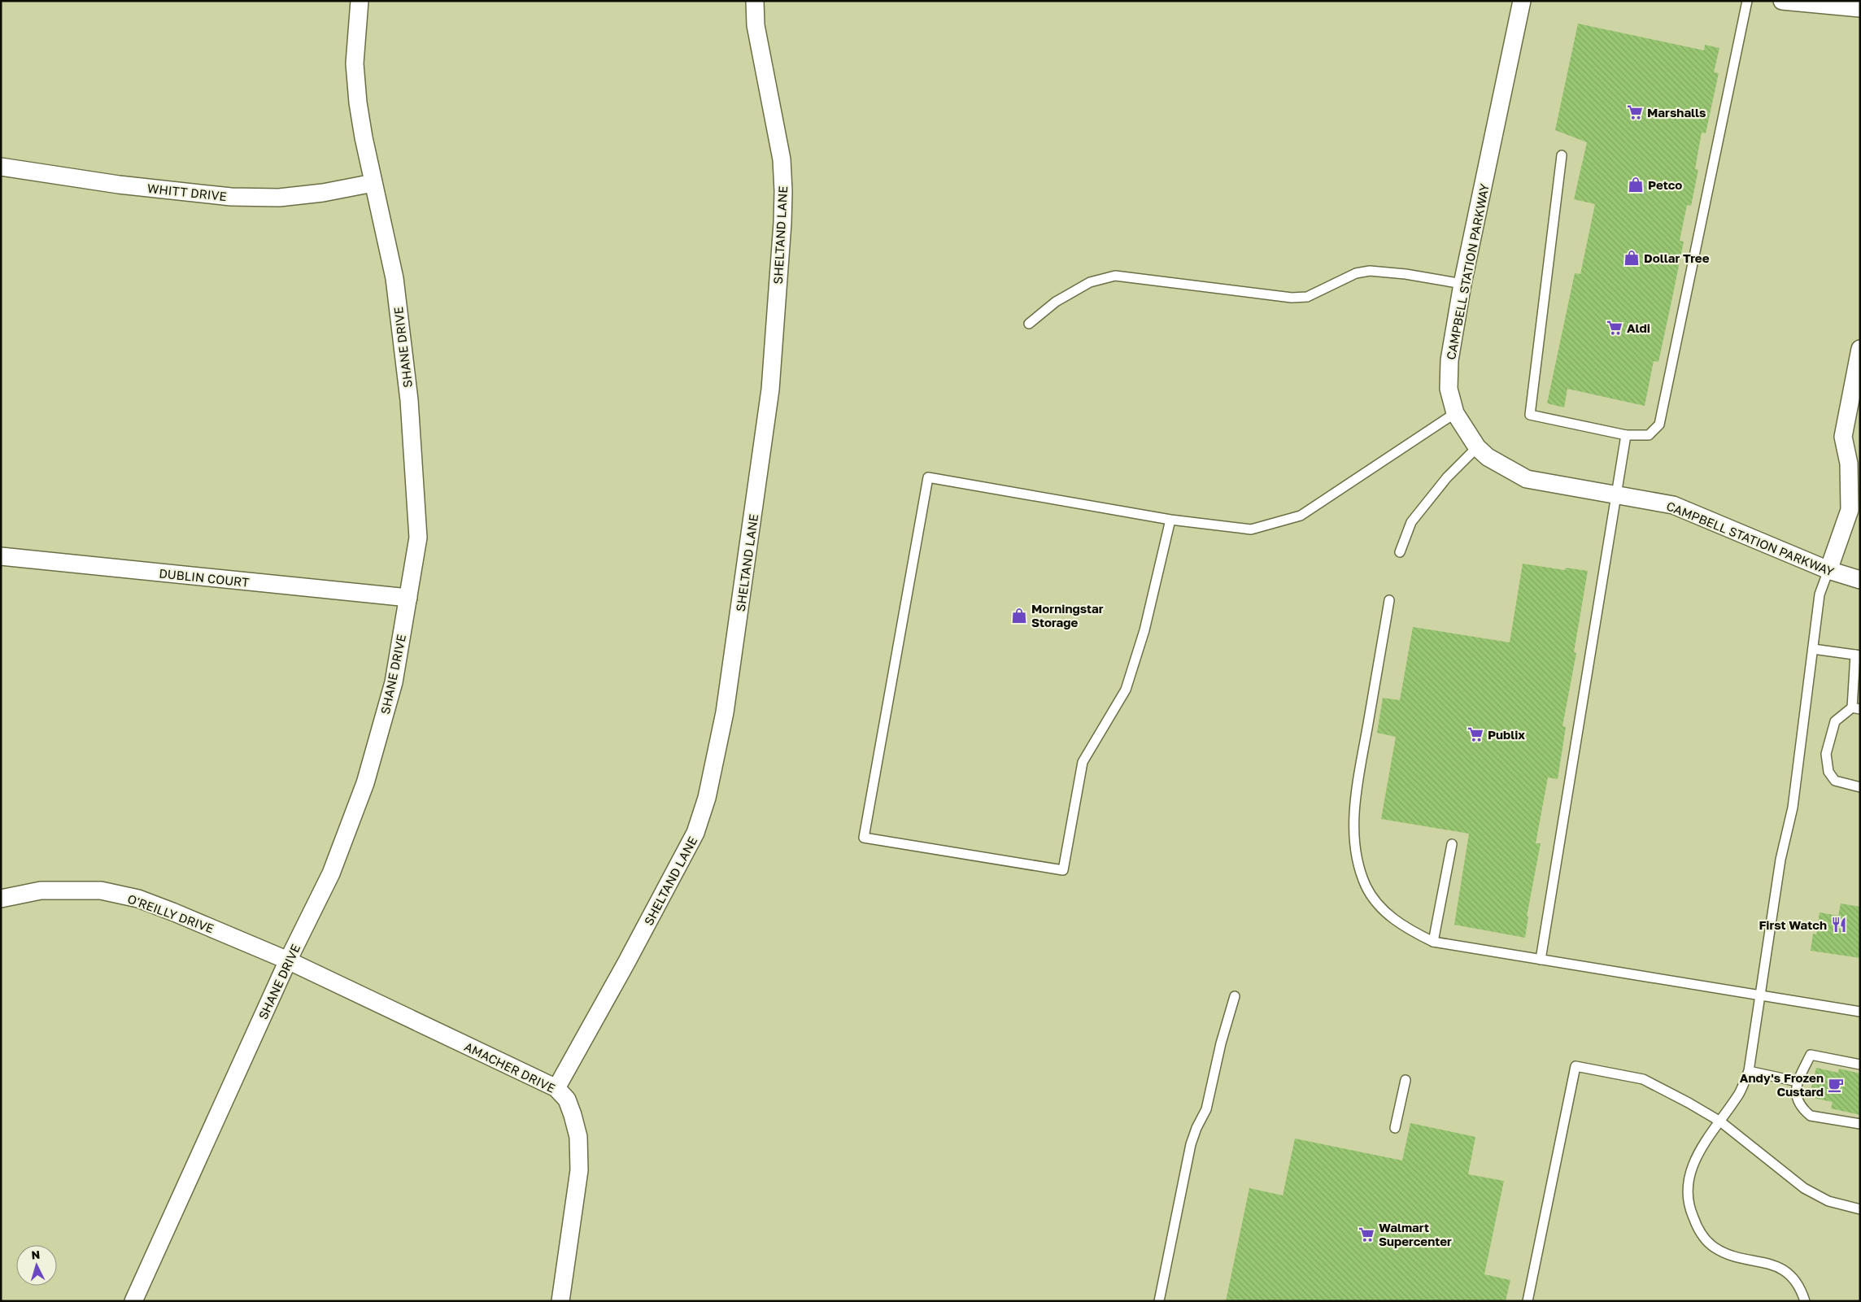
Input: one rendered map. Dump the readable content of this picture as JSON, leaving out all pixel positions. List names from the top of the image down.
{
  "streets": {
    "street": [
      "WHITT DRIVE",
      "SHELTAND LANE",
      "CAMPBELL STATION PARKWAY",
      "SHANE DRIVE",
      "DUBLIN COURT",
      "O'REILLY DRIVE",
      "AMACHER DRIVE"
    ]
  },
  "crossings": [
    ["WHITT DRIVE", "SHANE DRIVE"],
    ["SHELTAND LANE", "AMACHER DRIVE"],
    ["SHANE DRIVE", "DUBLIN COURT"],
    ["SHANE DRIVE", "O'REILLY DRIVE"],
    ["SHANE DRIVE", "AMACHER DRIVE"],
    ["O'REILLY DRIVE", "AMACHER DRIVE"]
  ],
  "places": {
    "supermarket": [
      "Marshalls",
      "Aldi",
      "Publix",
      "Walmart Supercenter"
    ],
    "shop": ["Petco", "Dollar Tree", "Morningstar Storage"],
    "restaurant": ["First Watch"],
    "cafe": ["Andy's Frozen Custard"]
  },
  "north": "top"
}
